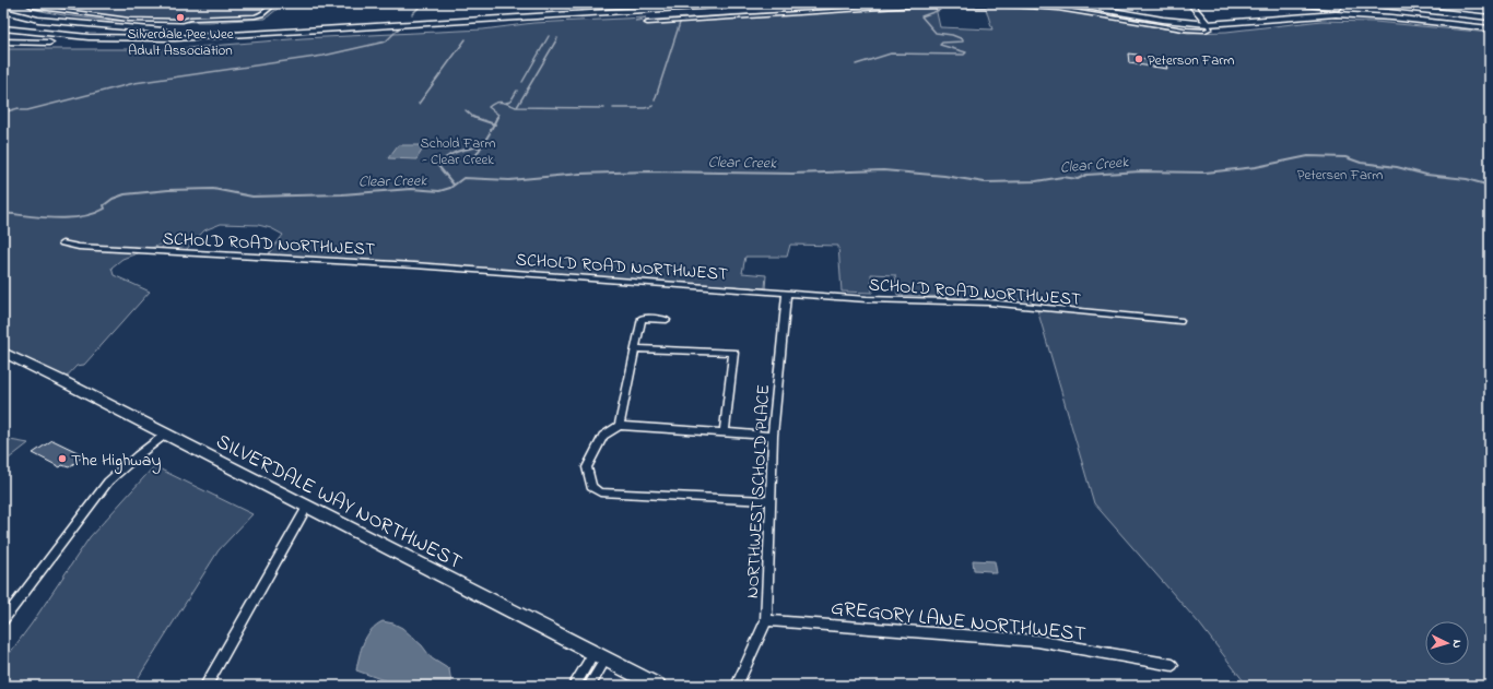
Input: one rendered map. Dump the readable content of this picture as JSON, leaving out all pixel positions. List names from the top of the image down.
{
  "streets": {
    "main road": ["SILVERDALE WAY NORTHWEST"],
    "street": ["SCHOLD ROAD NORTHWEST", "NORTHWEST SCHOLD PLACE", "GREGORY LANE NORTHWEST"]
  },
  "crossings": [
    ["SCHOLD ROAD NORTHWEST", "NORTHWEST SCHOLD PLACE"],
    ["NORTHWEST SCHOLD PLACE", "GREGORY LANE NORTHWEST"]
  ],
  "water": ["Clear Creek"],
  "parks": ["Schold Farm - Clear Creek", "Petersen Farm"],
  "places": ["Silverdale Pee Wee Adult Association", "Peterson Farm", "The Highway"],
  "north": "right"
}
